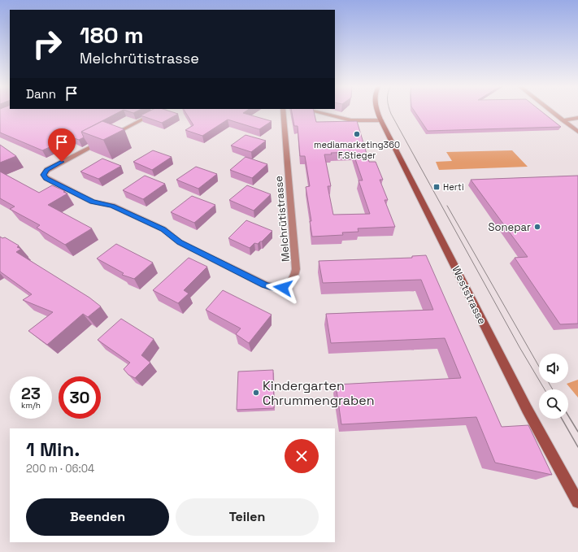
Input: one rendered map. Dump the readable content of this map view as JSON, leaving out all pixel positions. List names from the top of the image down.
{
  "streets": {
    "main road": ["Weststrasse"],
    "street": ["Melchrütistrasse"]
  },
  "places": {
    "other": ["mediamarketing360 F.Stieger", "Sonepar", "Kindergarten Chrummengraben"],
    "transit": ["Herti"]
  },
  "page": {
    "turn": ["180 m", "Melchrütistrasse"],
    "then": "Dann",
    "speed": "23 km/h",
    "limit": "30",
    "heading": ["1 Min.", "200 m · 06:04"],
    "buttons": ["Beenden", "Teilen"]
  }
}
